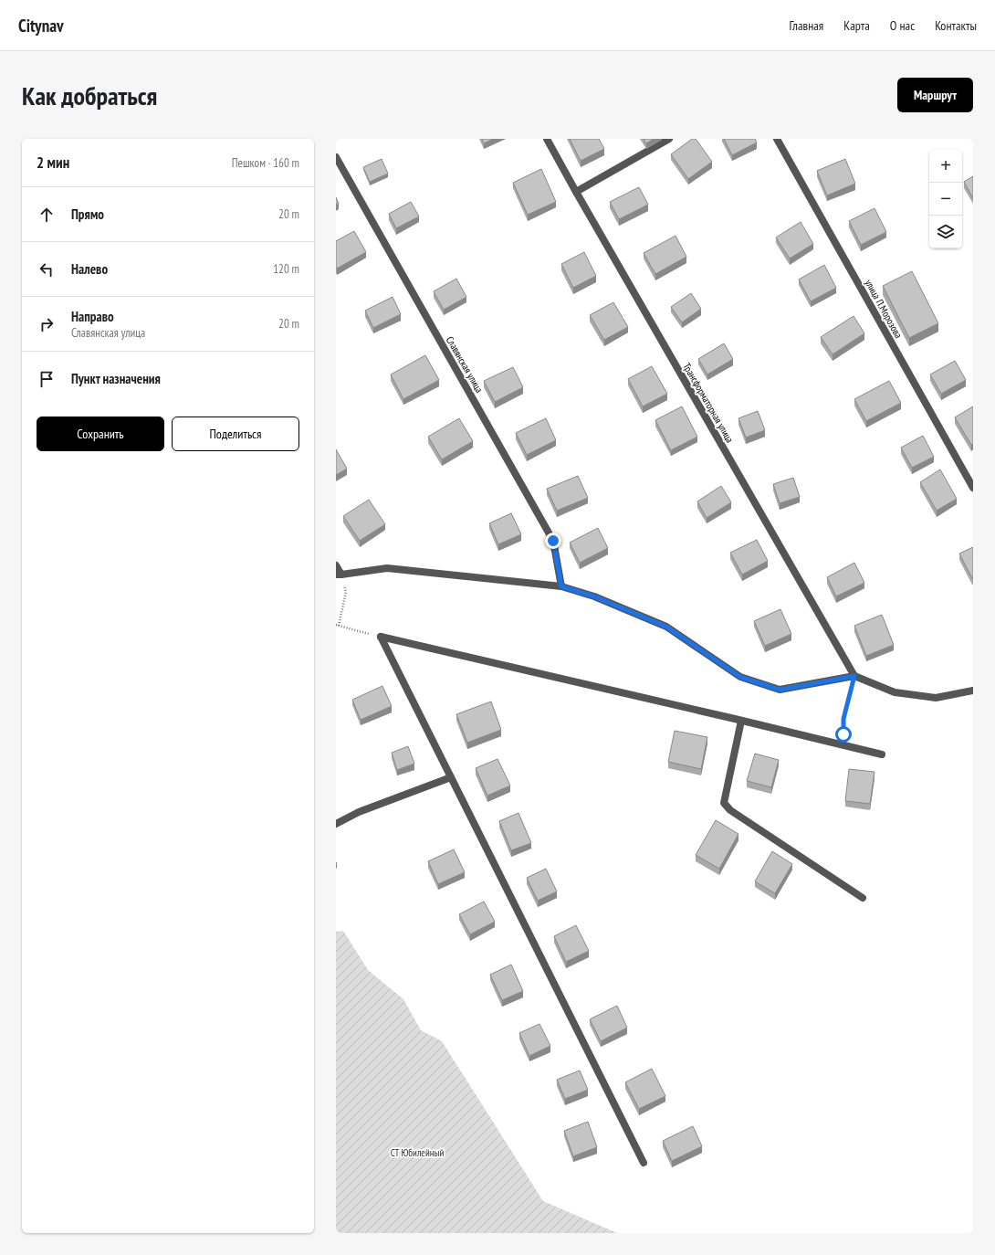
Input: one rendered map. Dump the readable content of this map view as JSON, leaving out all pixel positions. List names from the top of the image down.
{
  "streets": {
    "street": ["улица П.Морозова", "Славянская улица", "Трансформаторная улица"]
  },
  "parks": ["СТ Юбилейный"],
  "page": {
    "header": "Citynav",
    "nav": [
      "Главная",
      "Карта",
      "О нас",
      "Контакты"
    ],
    "buttons": [
      "Маршрут",
      ["Сохранить", "Поделиться"]
    ],
    "title": "Как добраться",
    "heading": ["2 мин", "Пешком · 160 m"],
    "map_buttons": ["+", "−"],
    "list": [
      ["Прямо", "20 m"],
      ["Налево", "120 m"],
      ["Направо", "Славянская улица", "20 m"],
      "Пункт назначения"
    ]
  }
}
